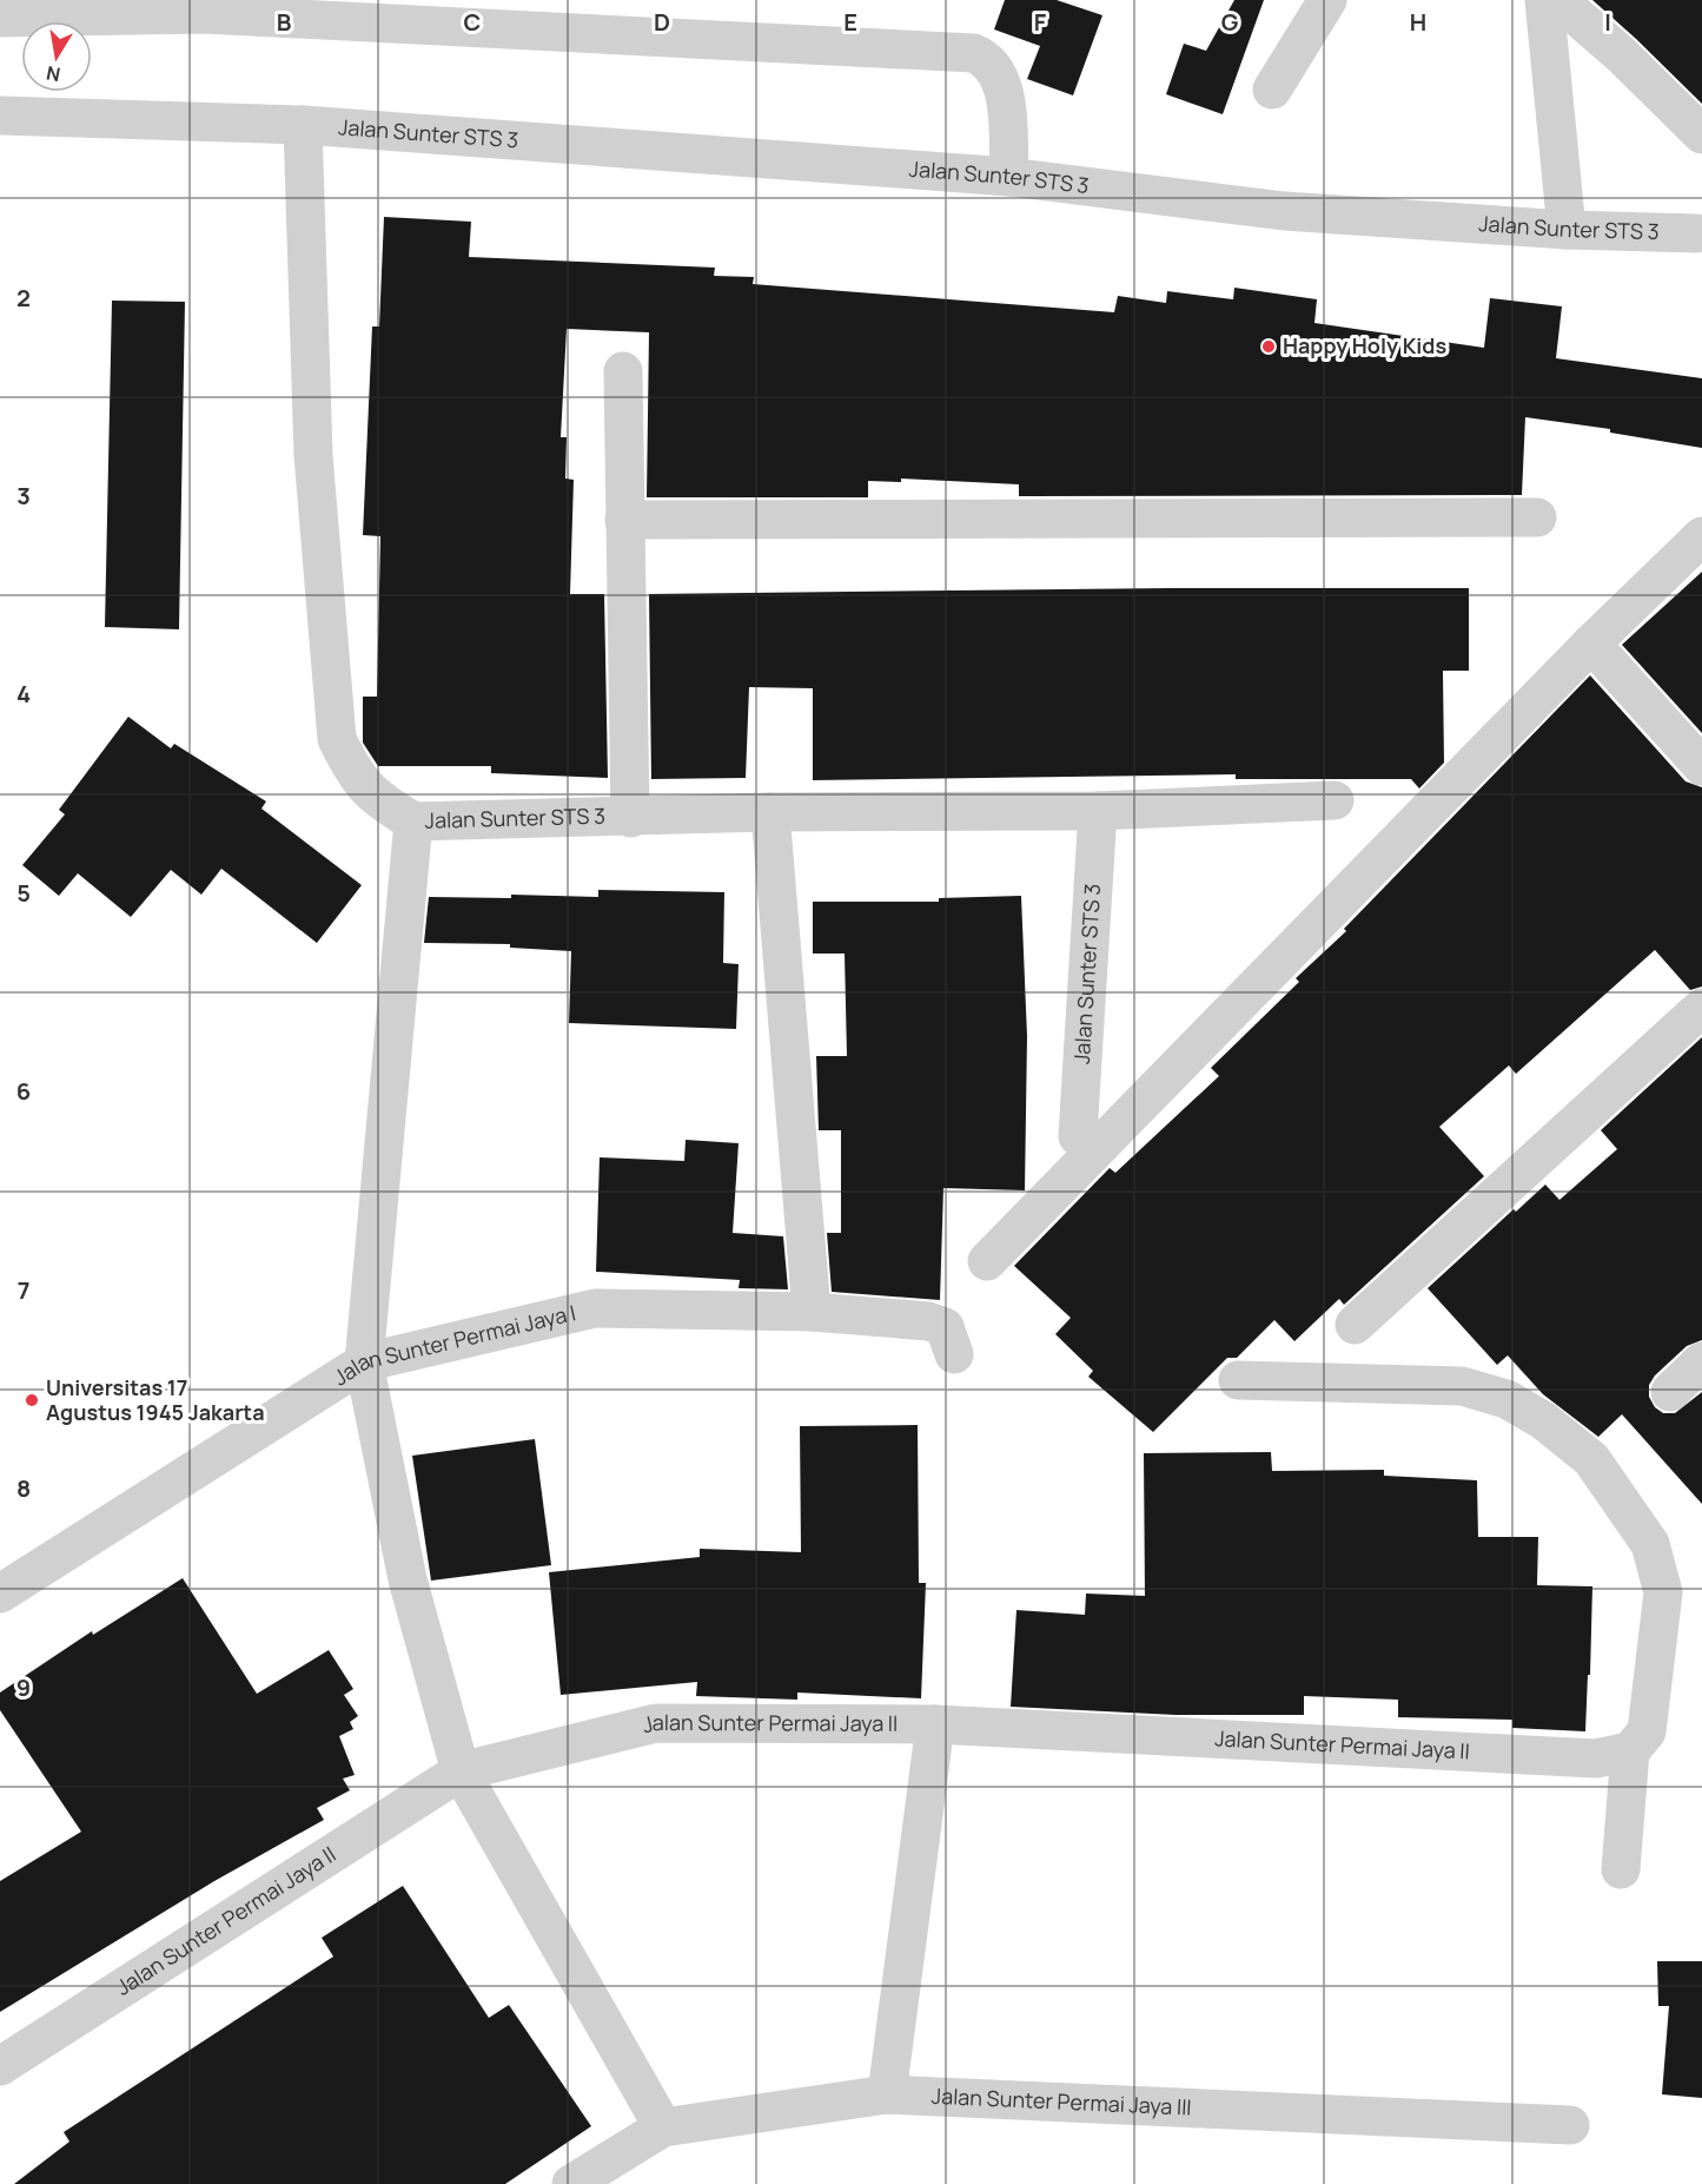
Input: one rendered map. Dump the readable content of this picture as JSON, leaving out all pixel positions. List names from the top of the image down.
{
  "streets": {
    "street": [
      "Jalan Sunter STS 3",
      "Jalan Sunter Permai Jaya I",
      "Jalan Sunter Permai Jaya II",
      "Jalan Sunter Permai Jaya III"
    ]
  },
  "places": ["Happy Holy Kids", "Universitas 17 Agustus 1945 Jakarta"],
  "north": "bottom",
  "grid": {
    "columns": [
      "B",
      "C",
      "D",
      "E",
      "F",
      "G",
      "H",
      "I"
    ],
    "rows": [
      "2",
      "3",
      "4",
      "5",
      "6",
      "7",
      "8",
      "9"
    ]
  }
}
